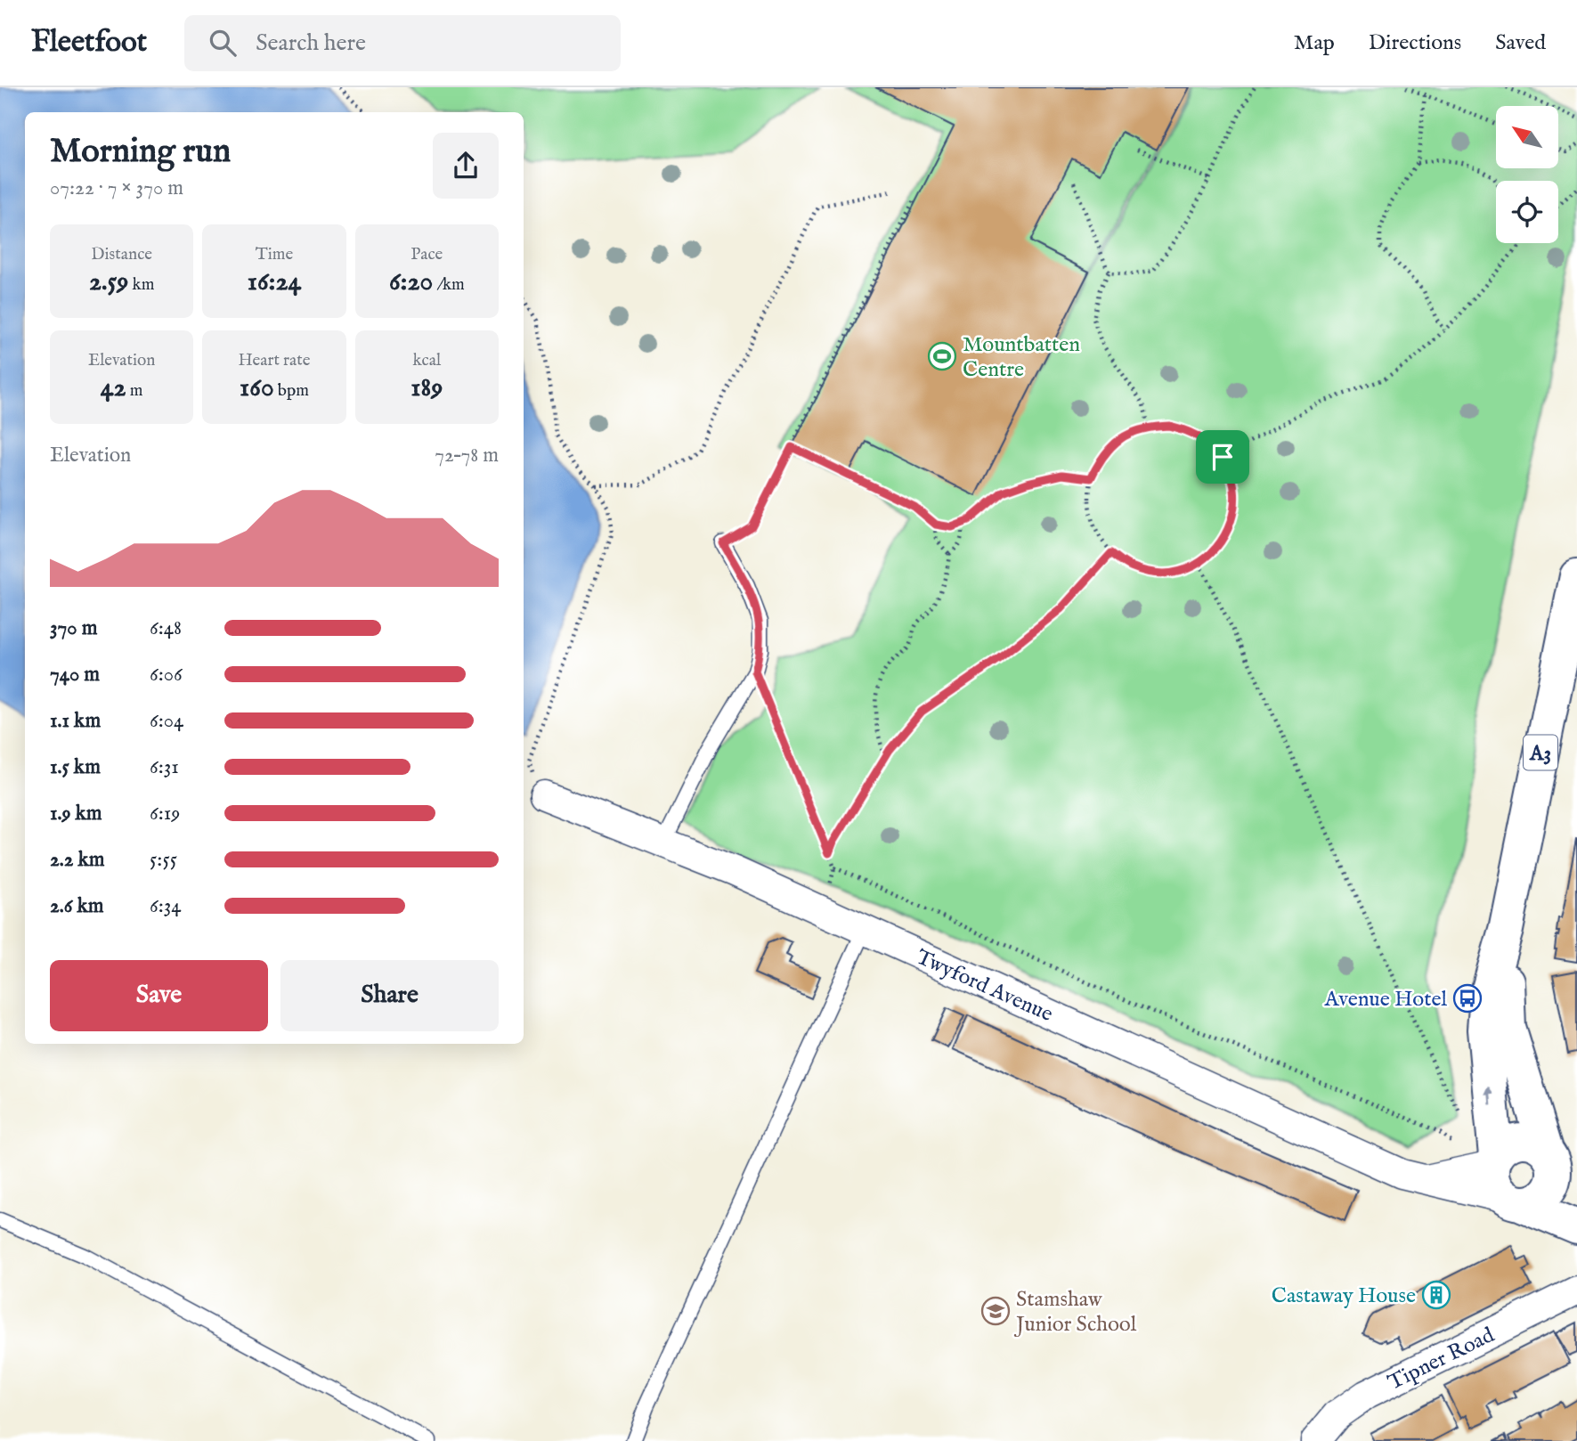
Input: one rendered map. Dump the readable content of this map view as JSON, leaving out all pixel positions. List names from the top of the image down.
{
  "streets": {
    "main road": ["A3"],
    "street": ["Twyford Avenue", "Tipner Road"]
  },
  "crossings": [
    ["A3", "Twyford Avenue"]
  ],
  "places": {
    "sports": ["Mountbatten Centre"],
    "bus stop": ["Avenue Hotel"],
    "building": ["Castaway House"],
    "school or university": ["Stamshaw Junior School"]
  },
  "north": "top left",
  "page": {
    "header": "Fleetfoot",
    "search": "Search here",
    "nav": ["Map", "Directions", "Saved"],
    "heading": ["Morning run", "07:22 · 7 × 370 m"],
    "stats": [
      ["Distance", "2.59 km"],
      ["Time", "16:24"],
      ["Pace", "6:20 /km"],
      ["Elevation", "42 m"],
      ["Heart rate", "160 bpm"],
      ["kcal", "189"]
    ],
    "chart": ["Elevation", "72–78 m"],
    "list": [
      {
        "name": "370 m",
        "note": "6:48"
      },
      {
        "name": "740 m",
        "note": "6:06"
      },
      {
        "name": "1.1 km",
        "note": "6:04"
      },
      {
        "name": "1.5 km",
        "note": "6:31"
      },
      {
        "name": "1.9 km",
        "note": "6:19"
      },
      {
        "name": "2.2 km",
        "note": "5:55"
      },
      {
        "name": "2.6 km",
        "note": "6:34"
      }
    ],
    "buttons": ["Save", "Share"]
  }
}
